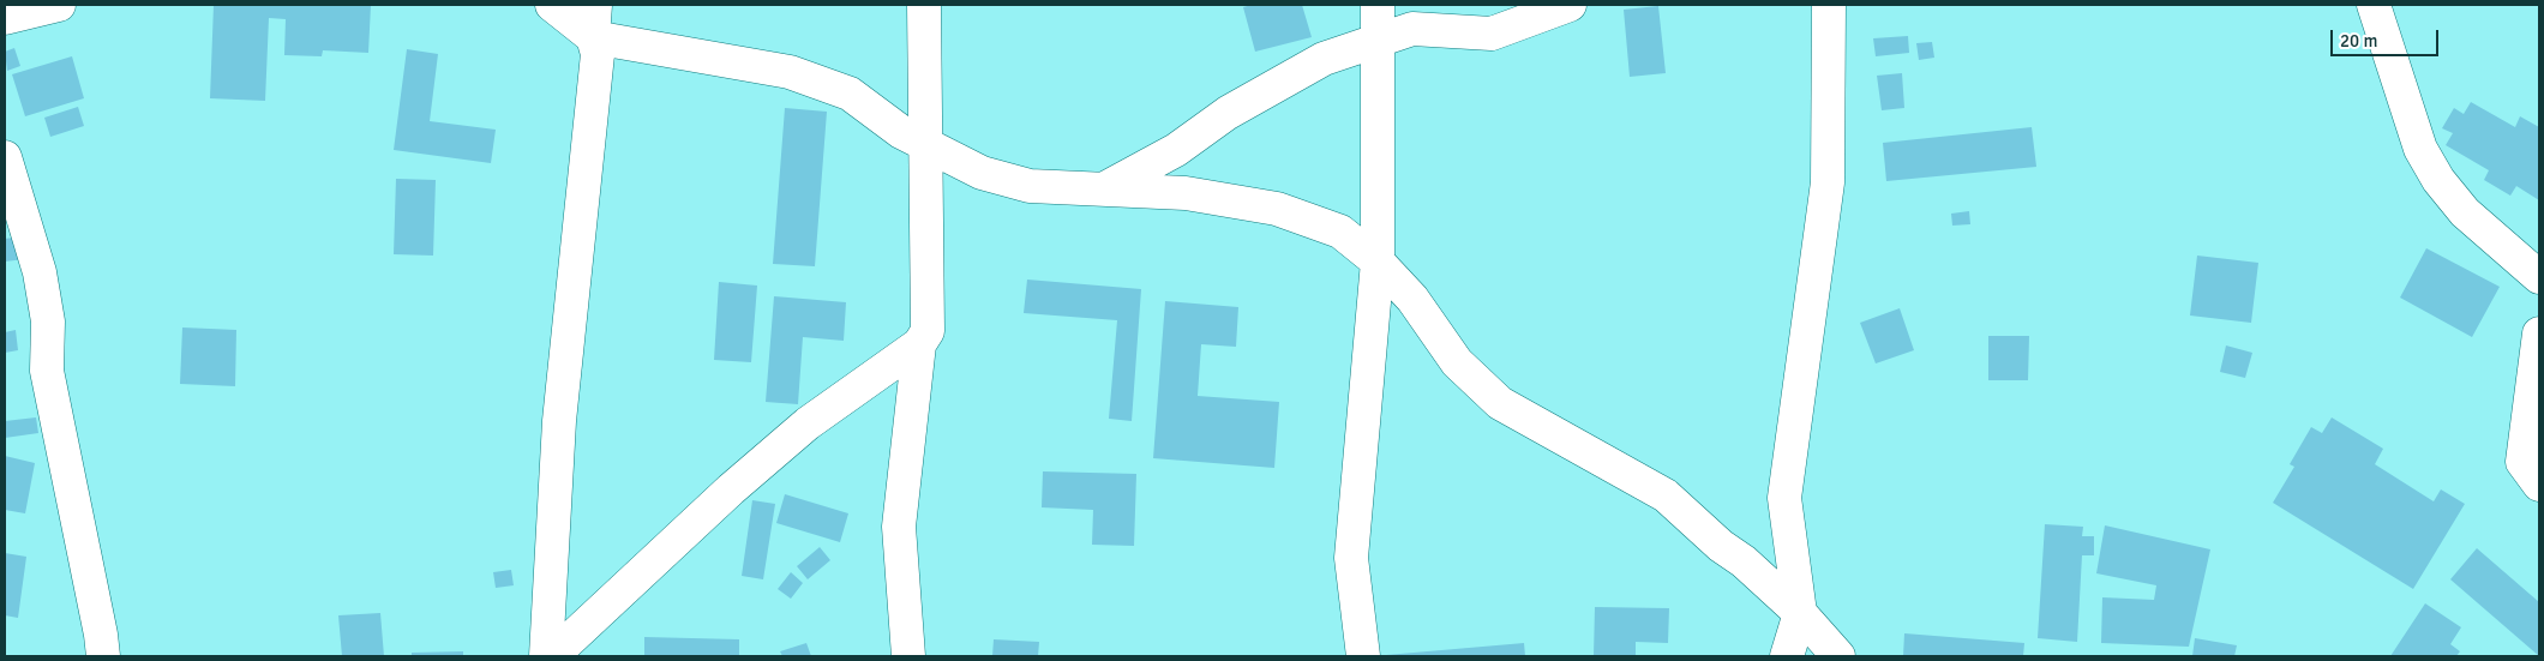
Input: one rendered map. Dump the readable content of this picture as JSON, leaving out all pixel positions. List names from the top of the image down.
{
  "scale_bar": "20 m"
}
